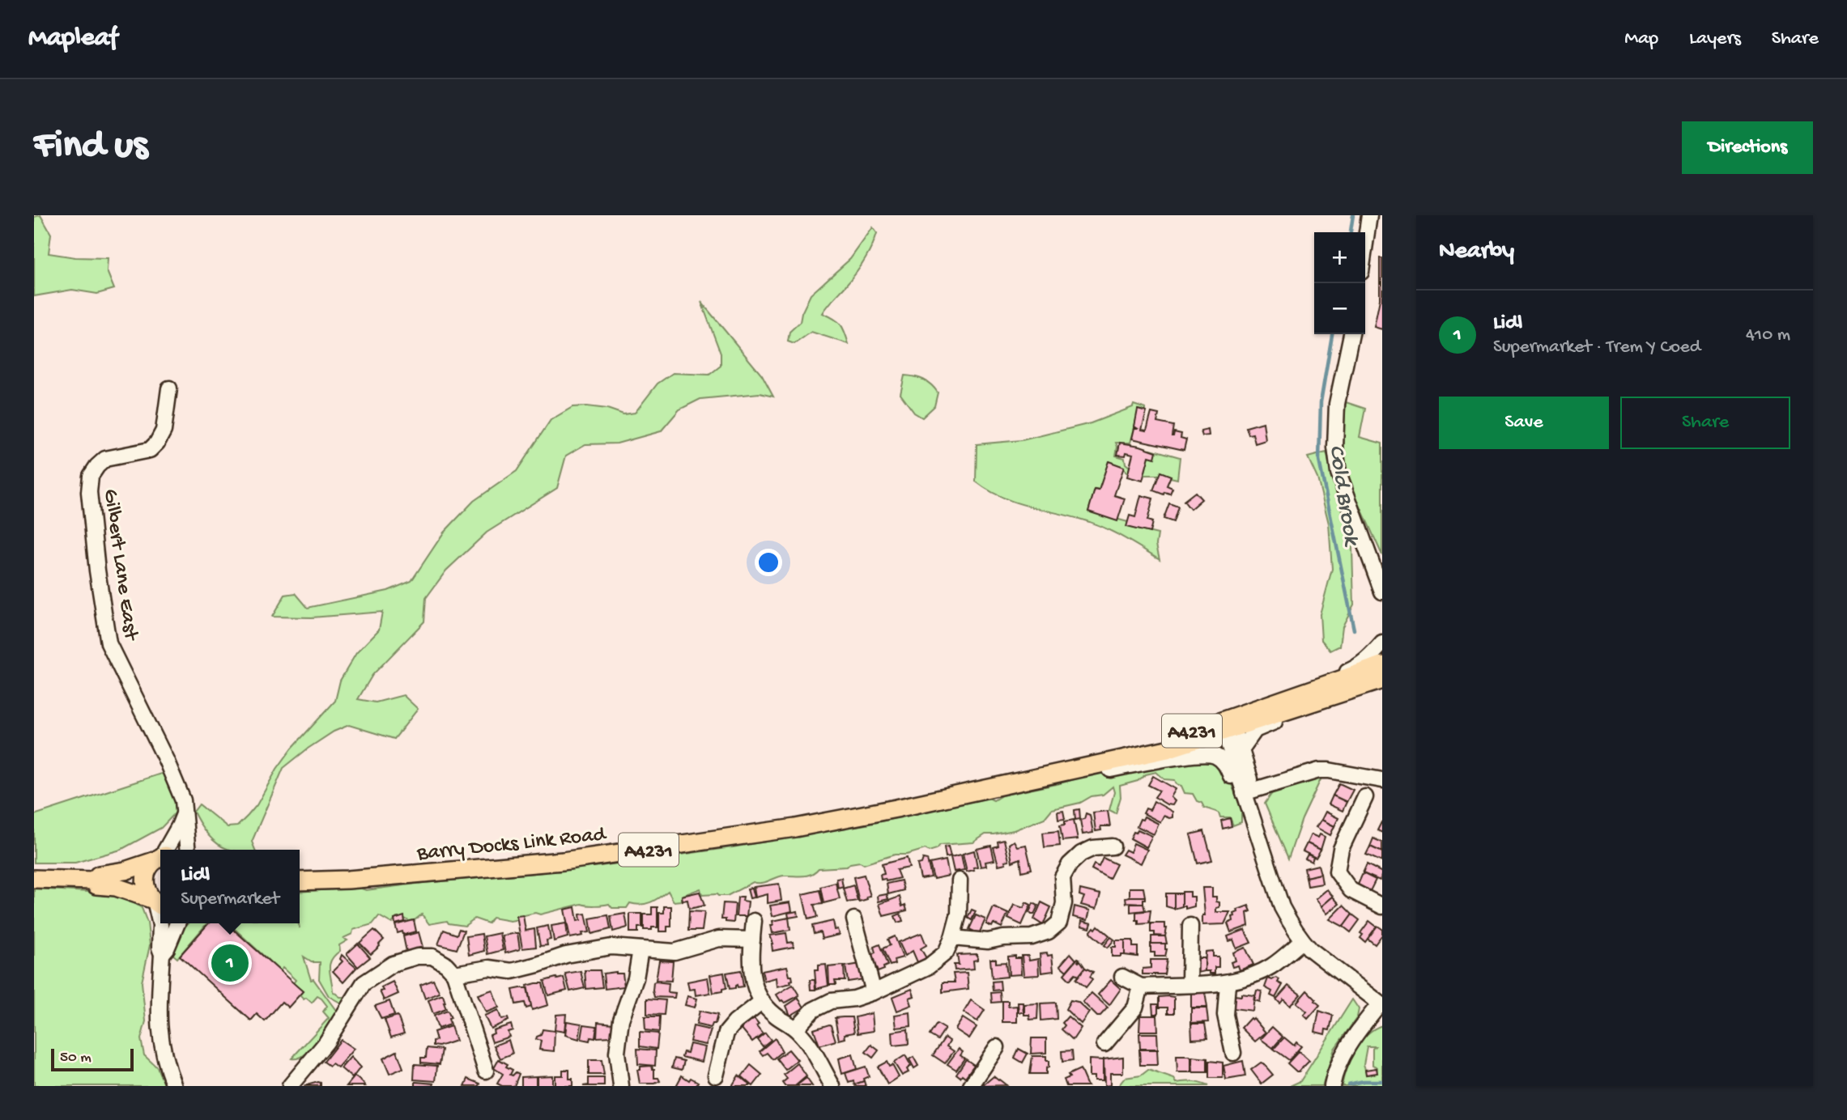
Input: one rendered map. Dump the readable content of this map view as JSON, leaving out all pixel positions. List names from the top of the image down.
{
  "streets": {
    "main road": ["A4231", "Barry Docks Link Road"],
    "street": ["Gilbert Lane East"]
  },
  "water": ["Cold Brook"],
  "scale_bar": "50 m",
  "page": {
    "header": "Mapleaf",
    "nav": ["Map", "Layers", "Share"],
    "buttons": [
      "Directions",
      ["Save", "Share"]
    ],
    "title": "Find us",
    "heading": "Nearby",
    "map_buttons": ["+", "−"],
    "list": [
      {
        "mark": "1",
        "name": "Lidl",
        "note": "Supermarket · Trem Y Coed",
        "value": "410 m"
      }
    ],
    "popup": ["Lidl", "Supermarket"],
    "pins": "1",
    "scale": "50 m"
  }
}
